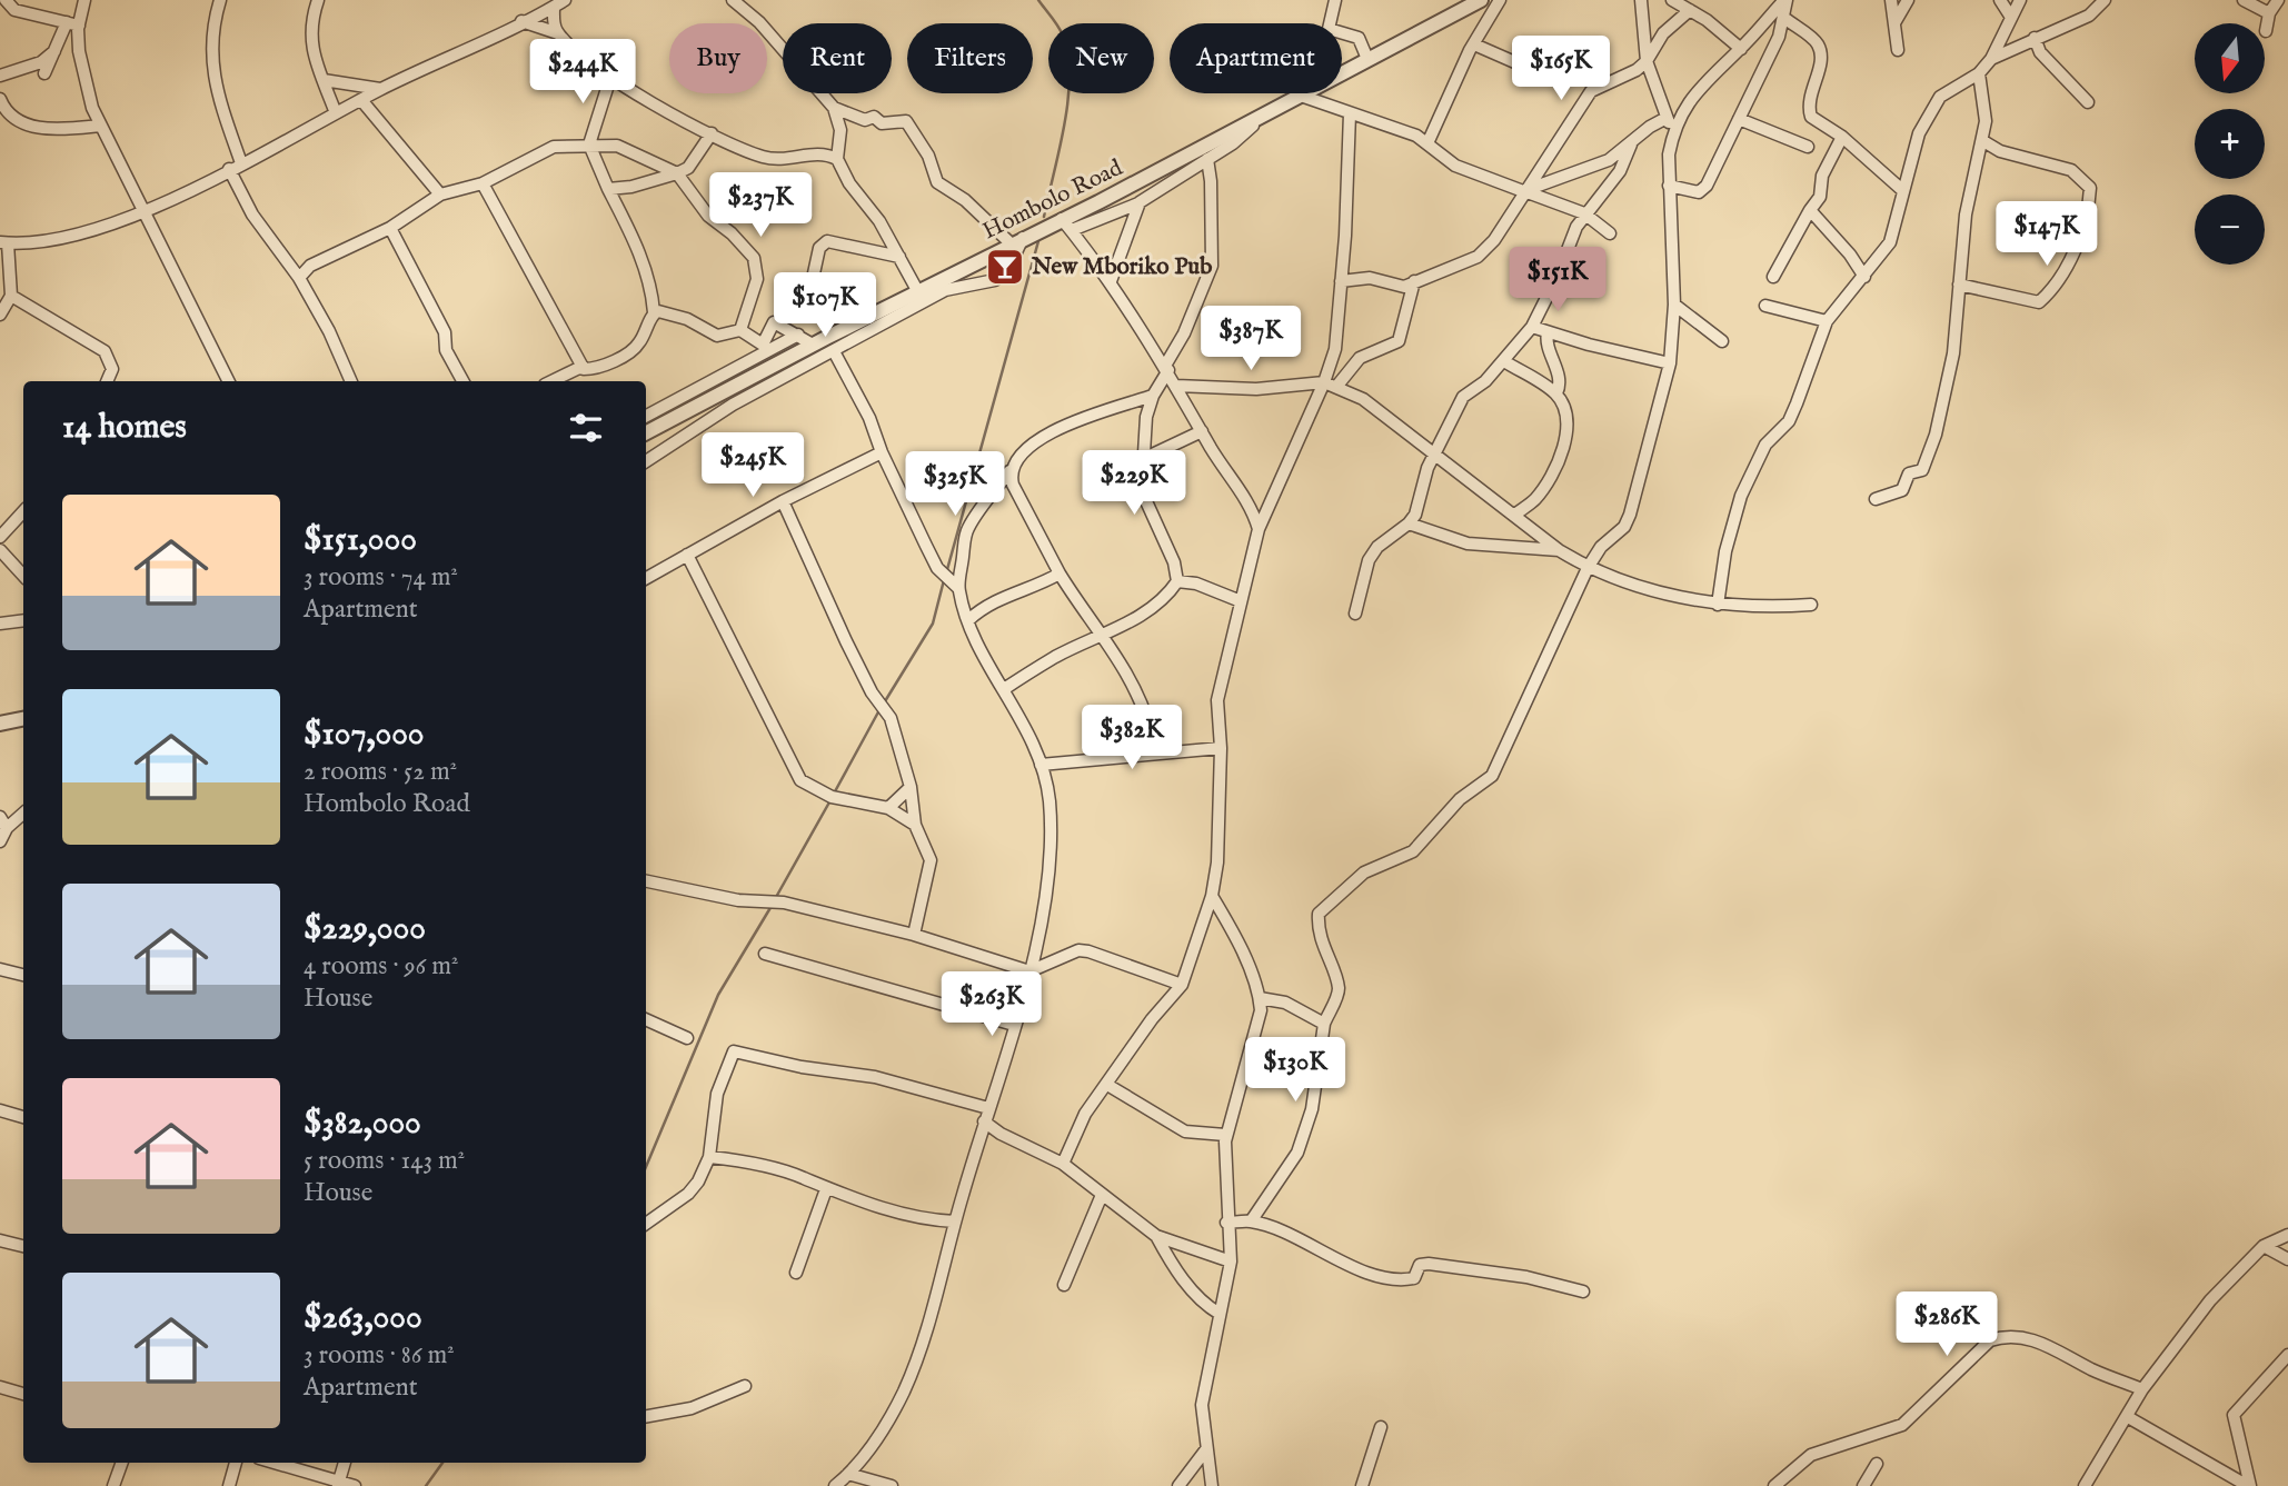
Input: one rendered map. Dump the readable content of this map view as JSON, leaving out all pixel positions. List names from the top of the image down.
{
  "streets": {
    "street": ["Hombolo Road"]
  },
  "places": {
    "bar": ["New Mboriko Pub"]
  },
  "north": "bottom",
  "page": {
    "map_buttons": ["+", "−"],
    "chip": [
      "Buy",
      "Rent",
      "Filters",
      "New",
      "Apartment"
    ],
    "price": [
      "$165K",
      "$244K",
      "$237K",
      "$147K",
      "$151K",
      "$107K",
      "$387K",
      "$245K",
      "$229K",
      "$325K",
      "$382K",
      "$263K",
      "$130K",
      "$286K"
    ],
    "heading": "14 homes",
    "list": [
      {
        "name": "$151,000",
        "note": "3 rooms · 74 m² · Apartment"
      },
      {
        "name": "$107,000",
        "note": "2 rooms · 52 m² · Hombolo Road"
      },
      {
        "name": "$229,000",
        "note": "4 rooms · 96 m² · House"
      },
      {
        "name": "$382,000",
        "note": "5 rooms · 143 m² · House"
      },
      {
        "name": "$263,000",
        "note": "3 rooms · 86 m² · Apartment"
      }
    ]
  }
}
